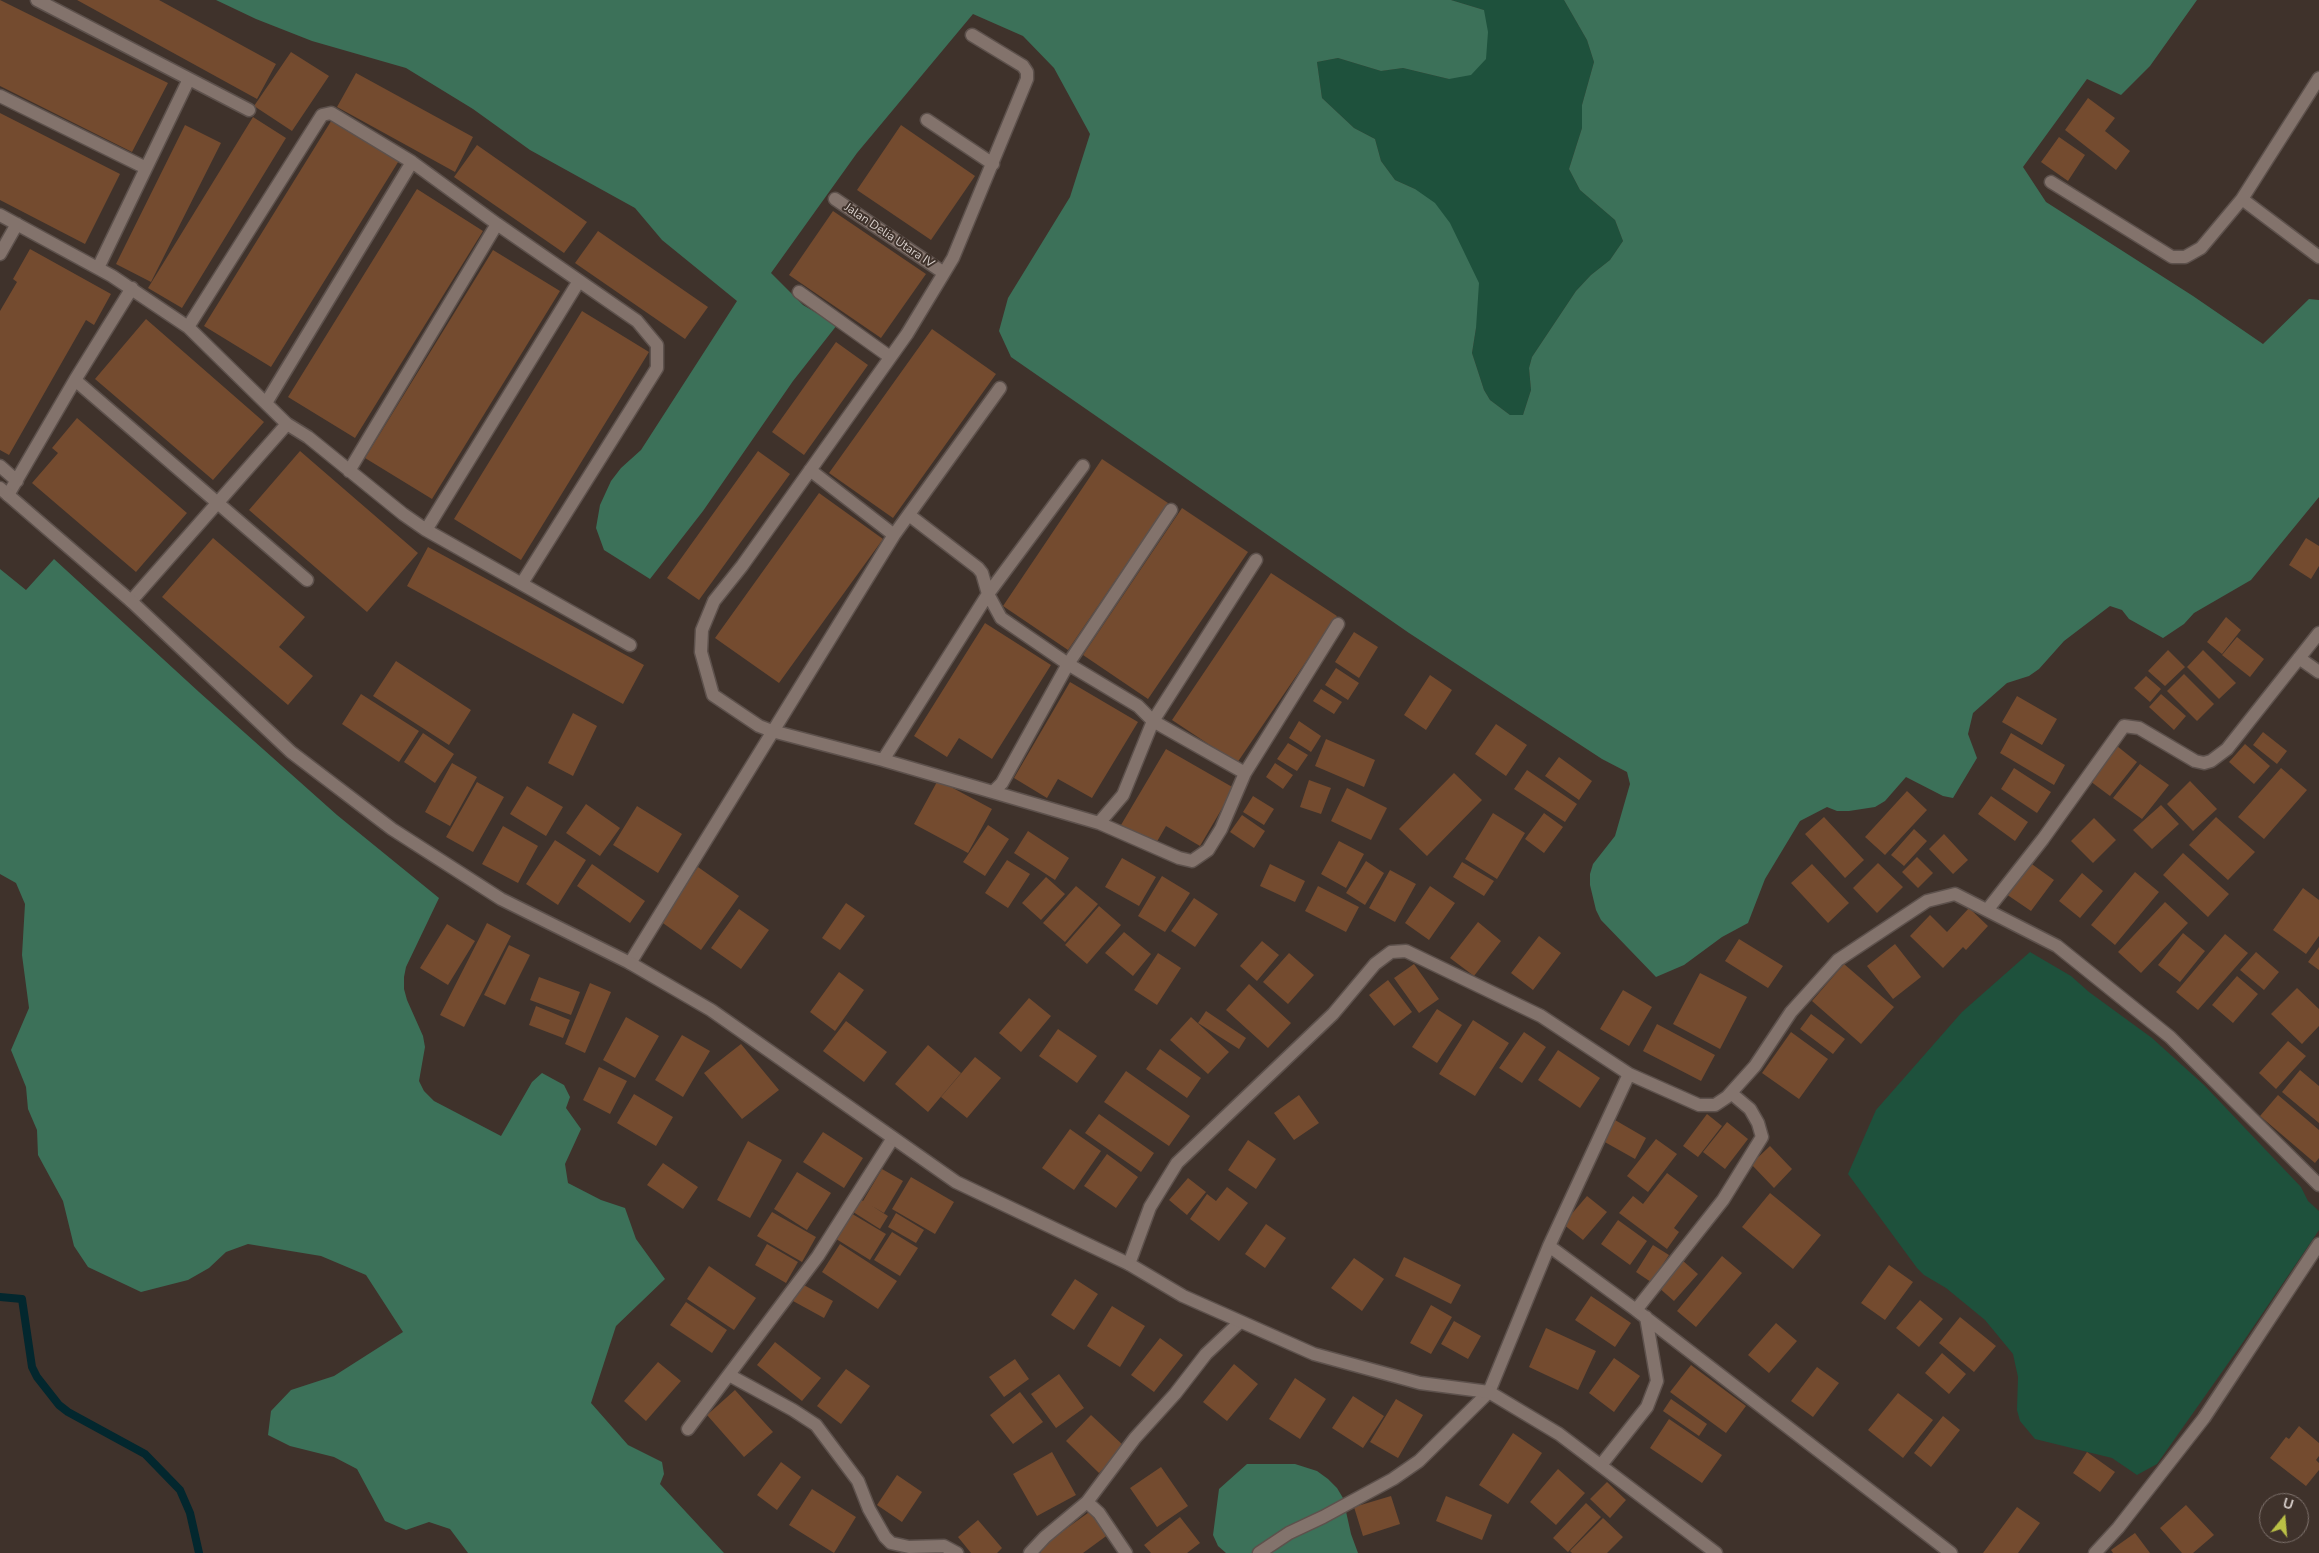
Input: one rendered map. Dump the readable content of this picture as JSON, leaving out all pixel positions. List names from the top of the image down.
{
  "streets": {
    "street": ["Jalan Delia Utara IV"]
  },
  "north": "top"
}
